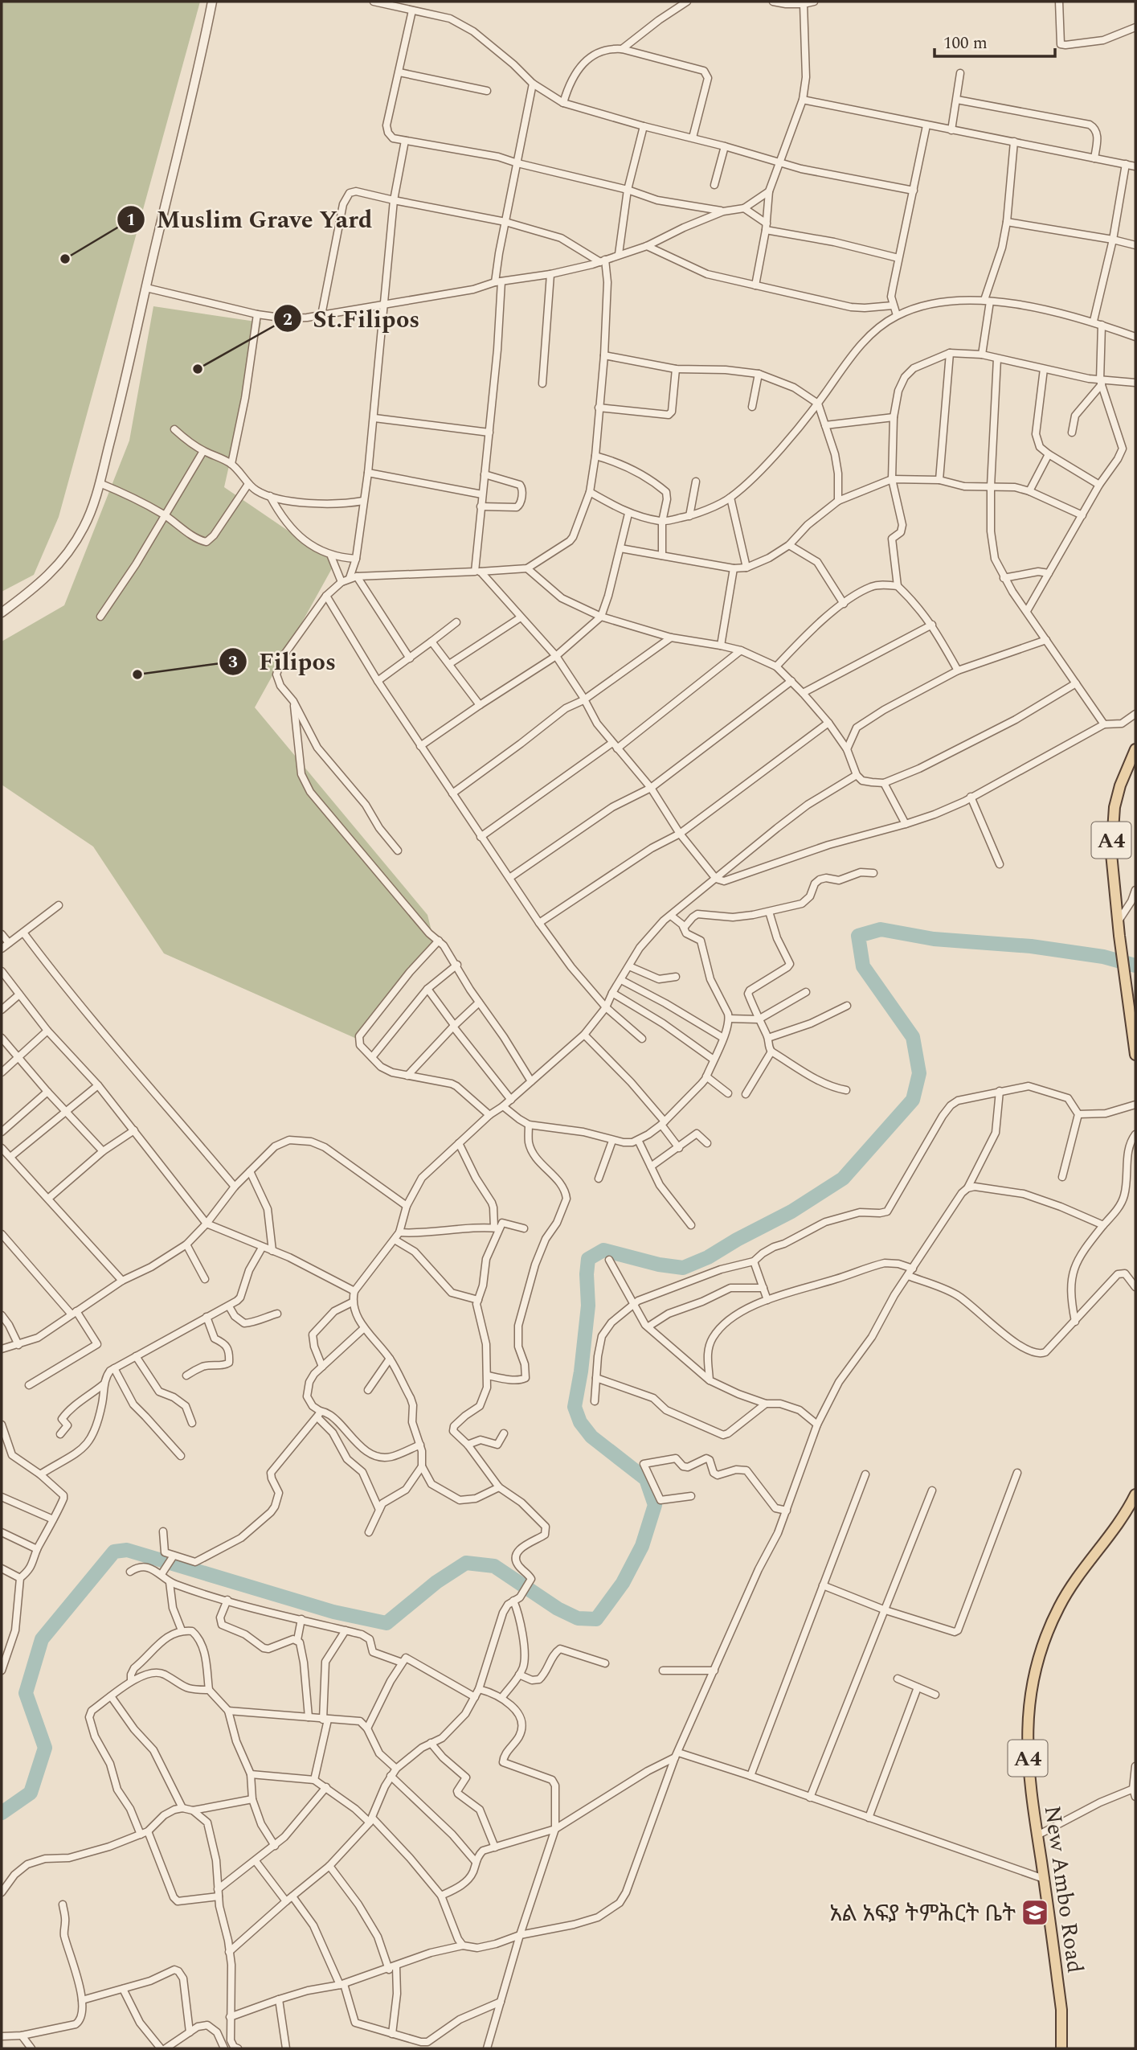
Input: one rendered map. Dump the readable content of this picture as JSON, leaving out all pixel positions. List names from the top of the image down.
{
  "streets": {
    "main road": ["A4", "New Ambo Road"]
  },
  "places": {
    "other": ["Muslim Grave Yard", "St.Filipos", "Filipos"],
    "school or university": ["አል አፍያ ትምሕርት ቤት"]
  },
  "scale_bar": "100 m"
}
